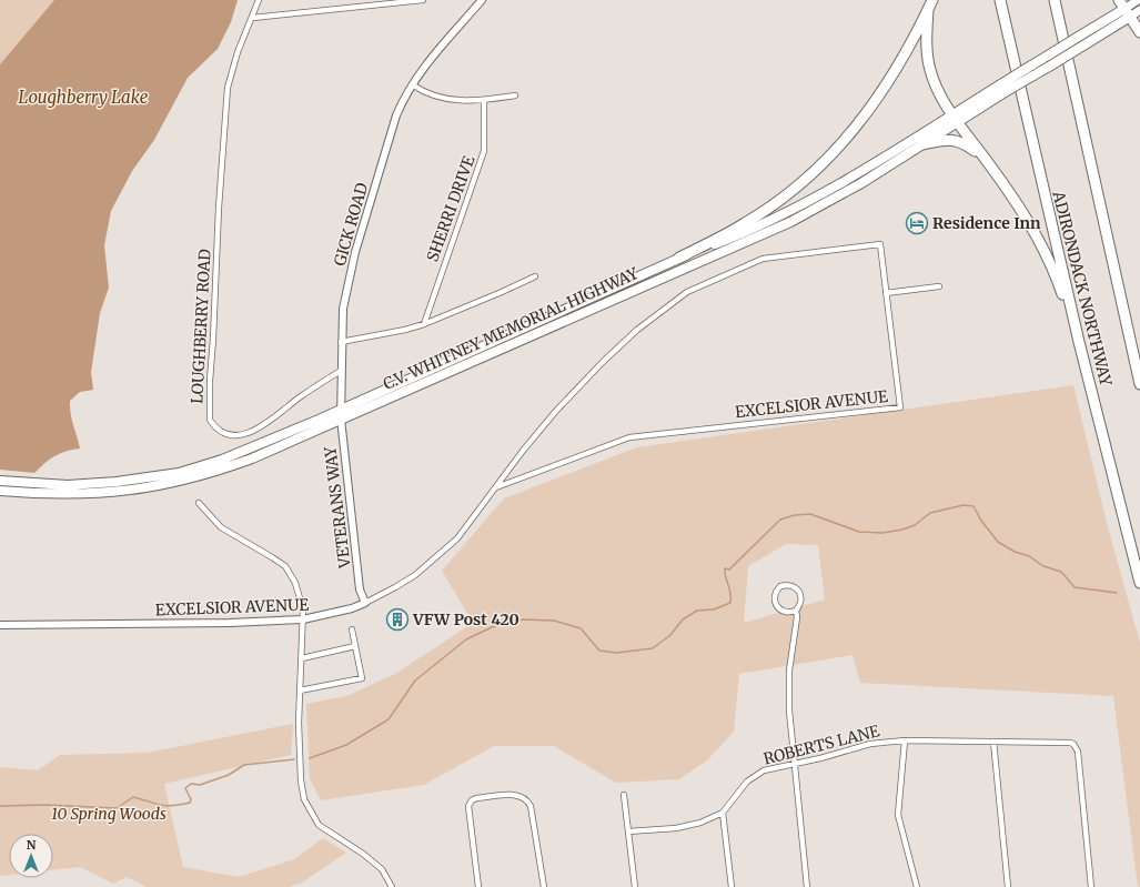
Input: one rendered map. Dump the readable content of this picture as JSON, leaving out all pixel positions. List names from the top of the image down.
{
  "streets": {
    "highway": ["ADIRONDACK NORTHWAY", "C.V. WHITNEY MEMORIAL HIGHWAY"],
    "street": [
      "SHERRI DRIVE",
      "GICK ROAD",
      "LOUGHBERRY ROAD",
      "EXCELSIOR AVENUE",
      "VETERANS WAY",
      "ROBERTS LANE"
    ]
  },
  "crossings": [
    ["GICK ROAD", "LOUGHBERRY ROAD"],
    ["GICK ROAD", "C.V. WHITNEY MEMORIAL HIGHWAY"],
    ["GICK ROAD", "VETERANS WAY"],
    ["C.V. WHITNEY MEMORIAL HIGHWAY", "VETERANS WAY"],
    ["EXCELSIOR AVENUE", "VETERANS WAY"]
  ],
  "water": ["Loughberry Lake"],
  "parks": ["10 Spring Woods"],
  "places": {
    "hotel": ["Residence Inn"],
    "building": ["VFW Post 420"]
  },
  "north": "top"
}
